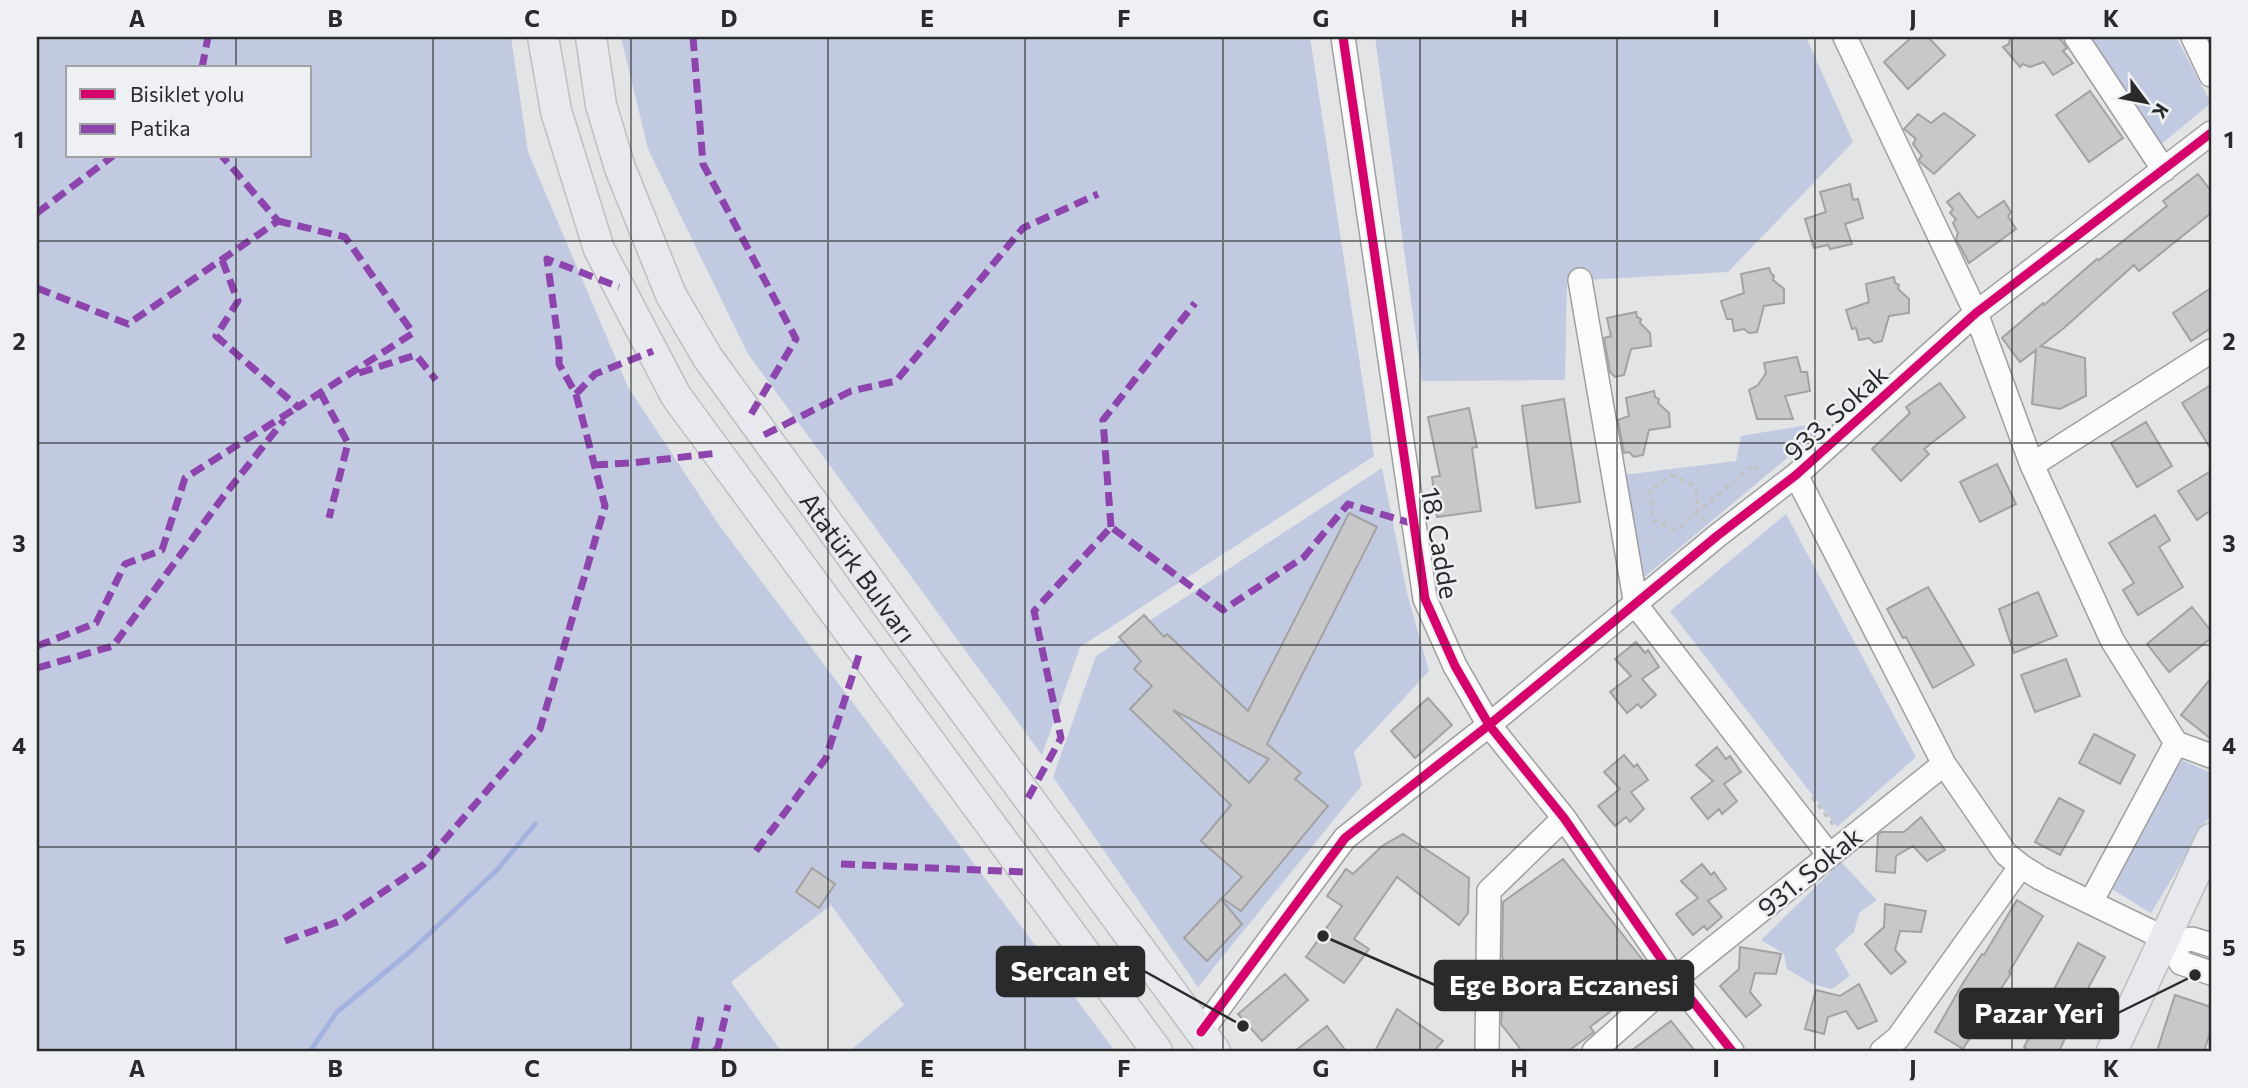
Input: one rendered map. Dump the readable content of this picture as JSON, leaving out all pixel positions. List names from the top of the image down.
{
  "streets": {
    "main road": ["Atatürk Bulvarı"],
    "street": ["933. Sokak", "18. Cadde", "931. Sokak"]
  },
  "crossings": [
    ["933. Sokak", "18. Cadde"],
    ["933. Sokak", "Atatürk Bulvarı"],
    ["18. Cadde", "931. Sokak"]
  ],
  "places": ["Ege Bora Eczanesi", "Pazar Yeri", "Sercan et"],
  "legend": ["Bisiklet yolu", "Patika"],
  "north": "bottom right",
  "grid": {
    "columns": [
      "A",
      "B",
      "C",
      "D",
      "E",
      "F",
      "G",
      "H",
      "I",
      "J",
      "K"
    ],
    "rows": [
      "1",
      "2",
      "3",
      "4",
      "5"
    ]
  }
}
